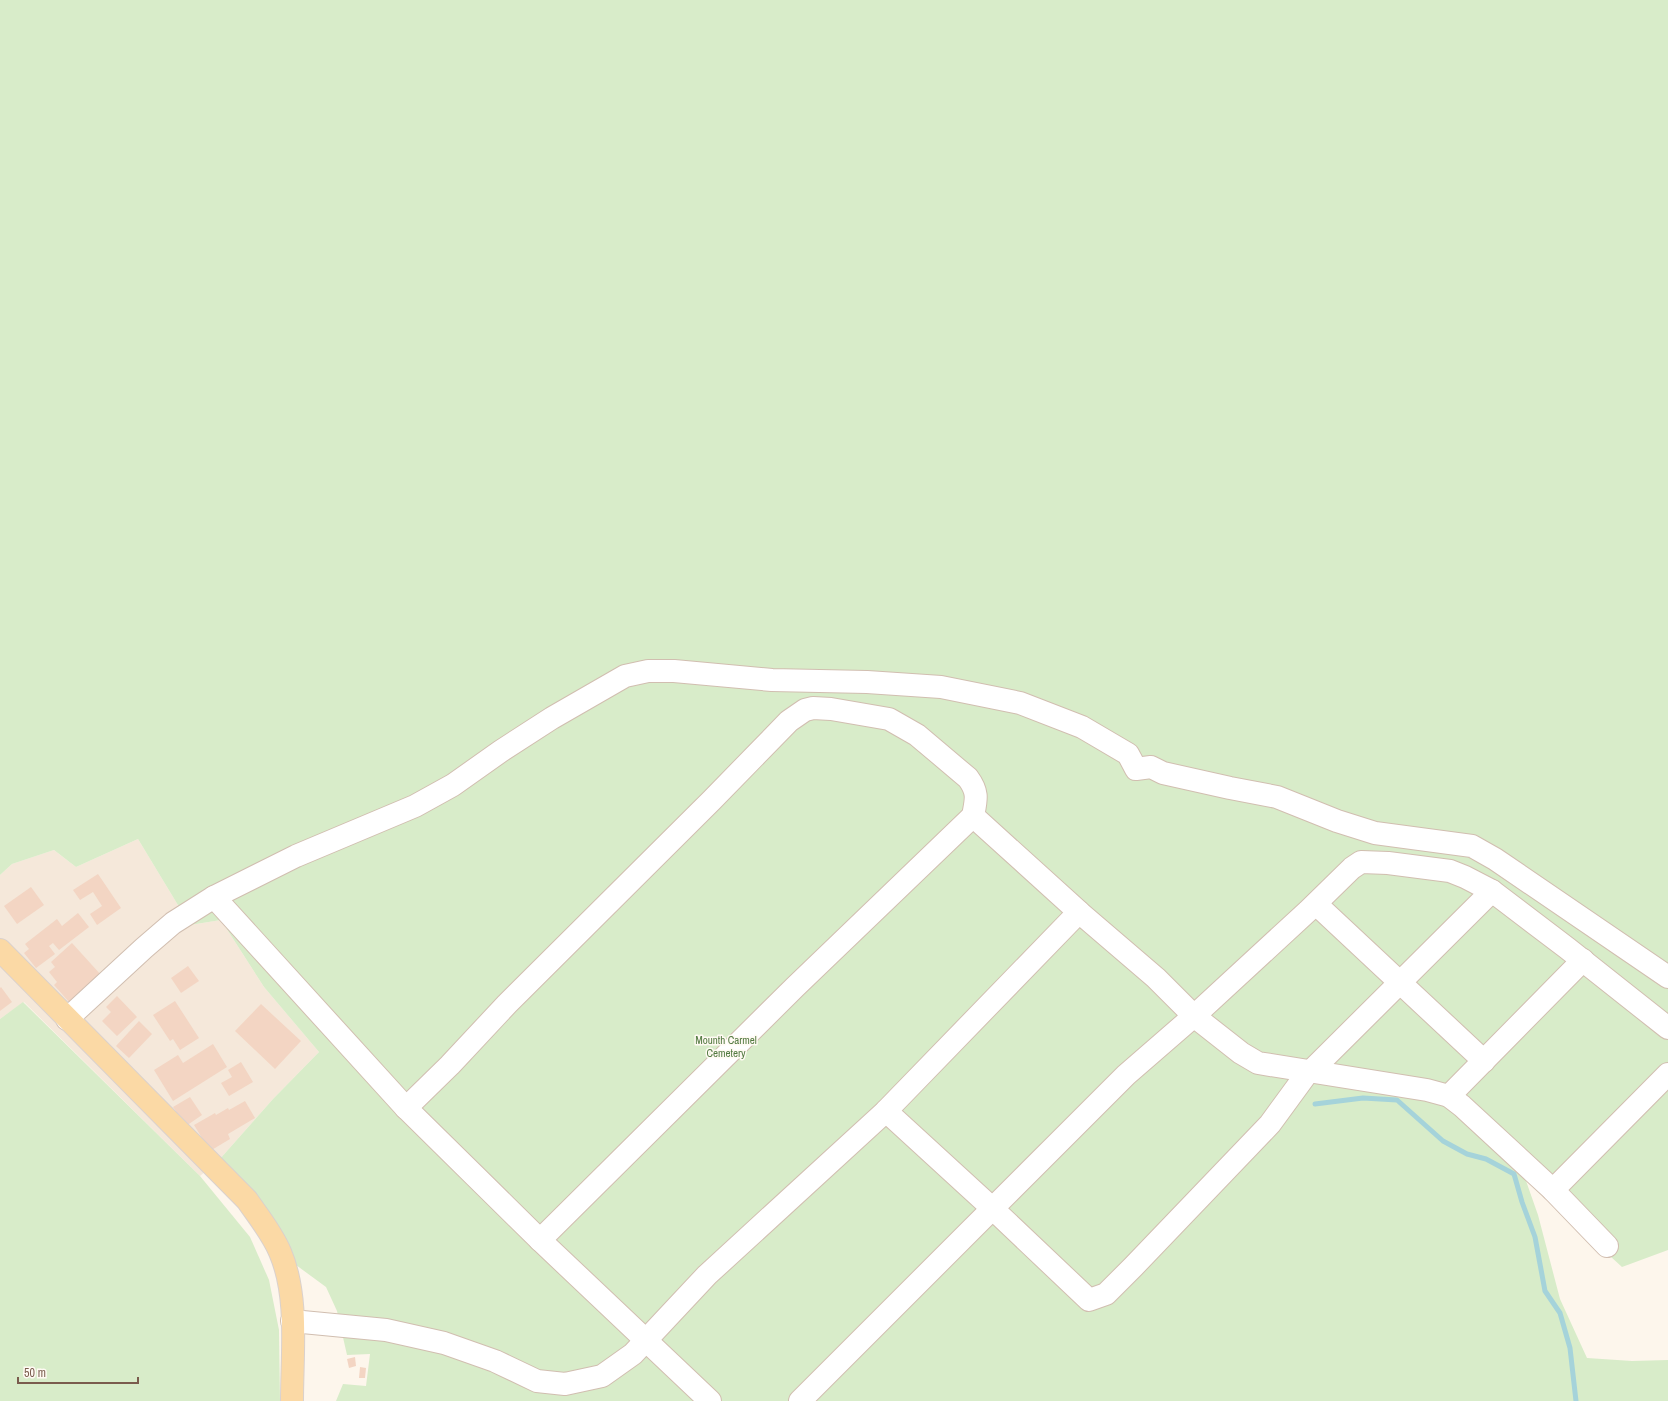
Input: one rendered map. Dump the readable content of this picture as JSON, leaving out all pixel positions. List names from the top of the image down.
{
  "parks": ["Mounth Carmel Cemetery"],
  "scale_bar": "50 m"
}
